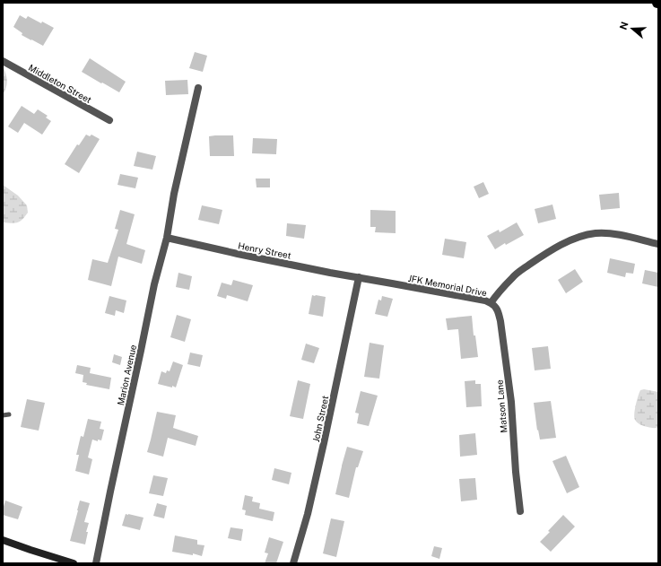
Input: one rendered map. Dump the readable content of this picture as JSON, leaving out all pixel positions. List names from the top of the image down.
{
  "streets": {
    "street": [
      "Middleton Street",
      "Henry Street",
      "JFK Memorial Drive",
      "Marion Avenue",
      "Matson Lane",
      "John Street"
    ]
  },
  "crossings": [
    ["Henry Street", "JFK Memorial Drive"],
    ["Henry Street", "Marion Avenue"],
    ["Henry Street", "John Street"],
    ["JFK Memorial Drive", "Matson Lane"],
    ["JFK Memorial Drive", "John Street"]
  ],
  "north": "left"
}
